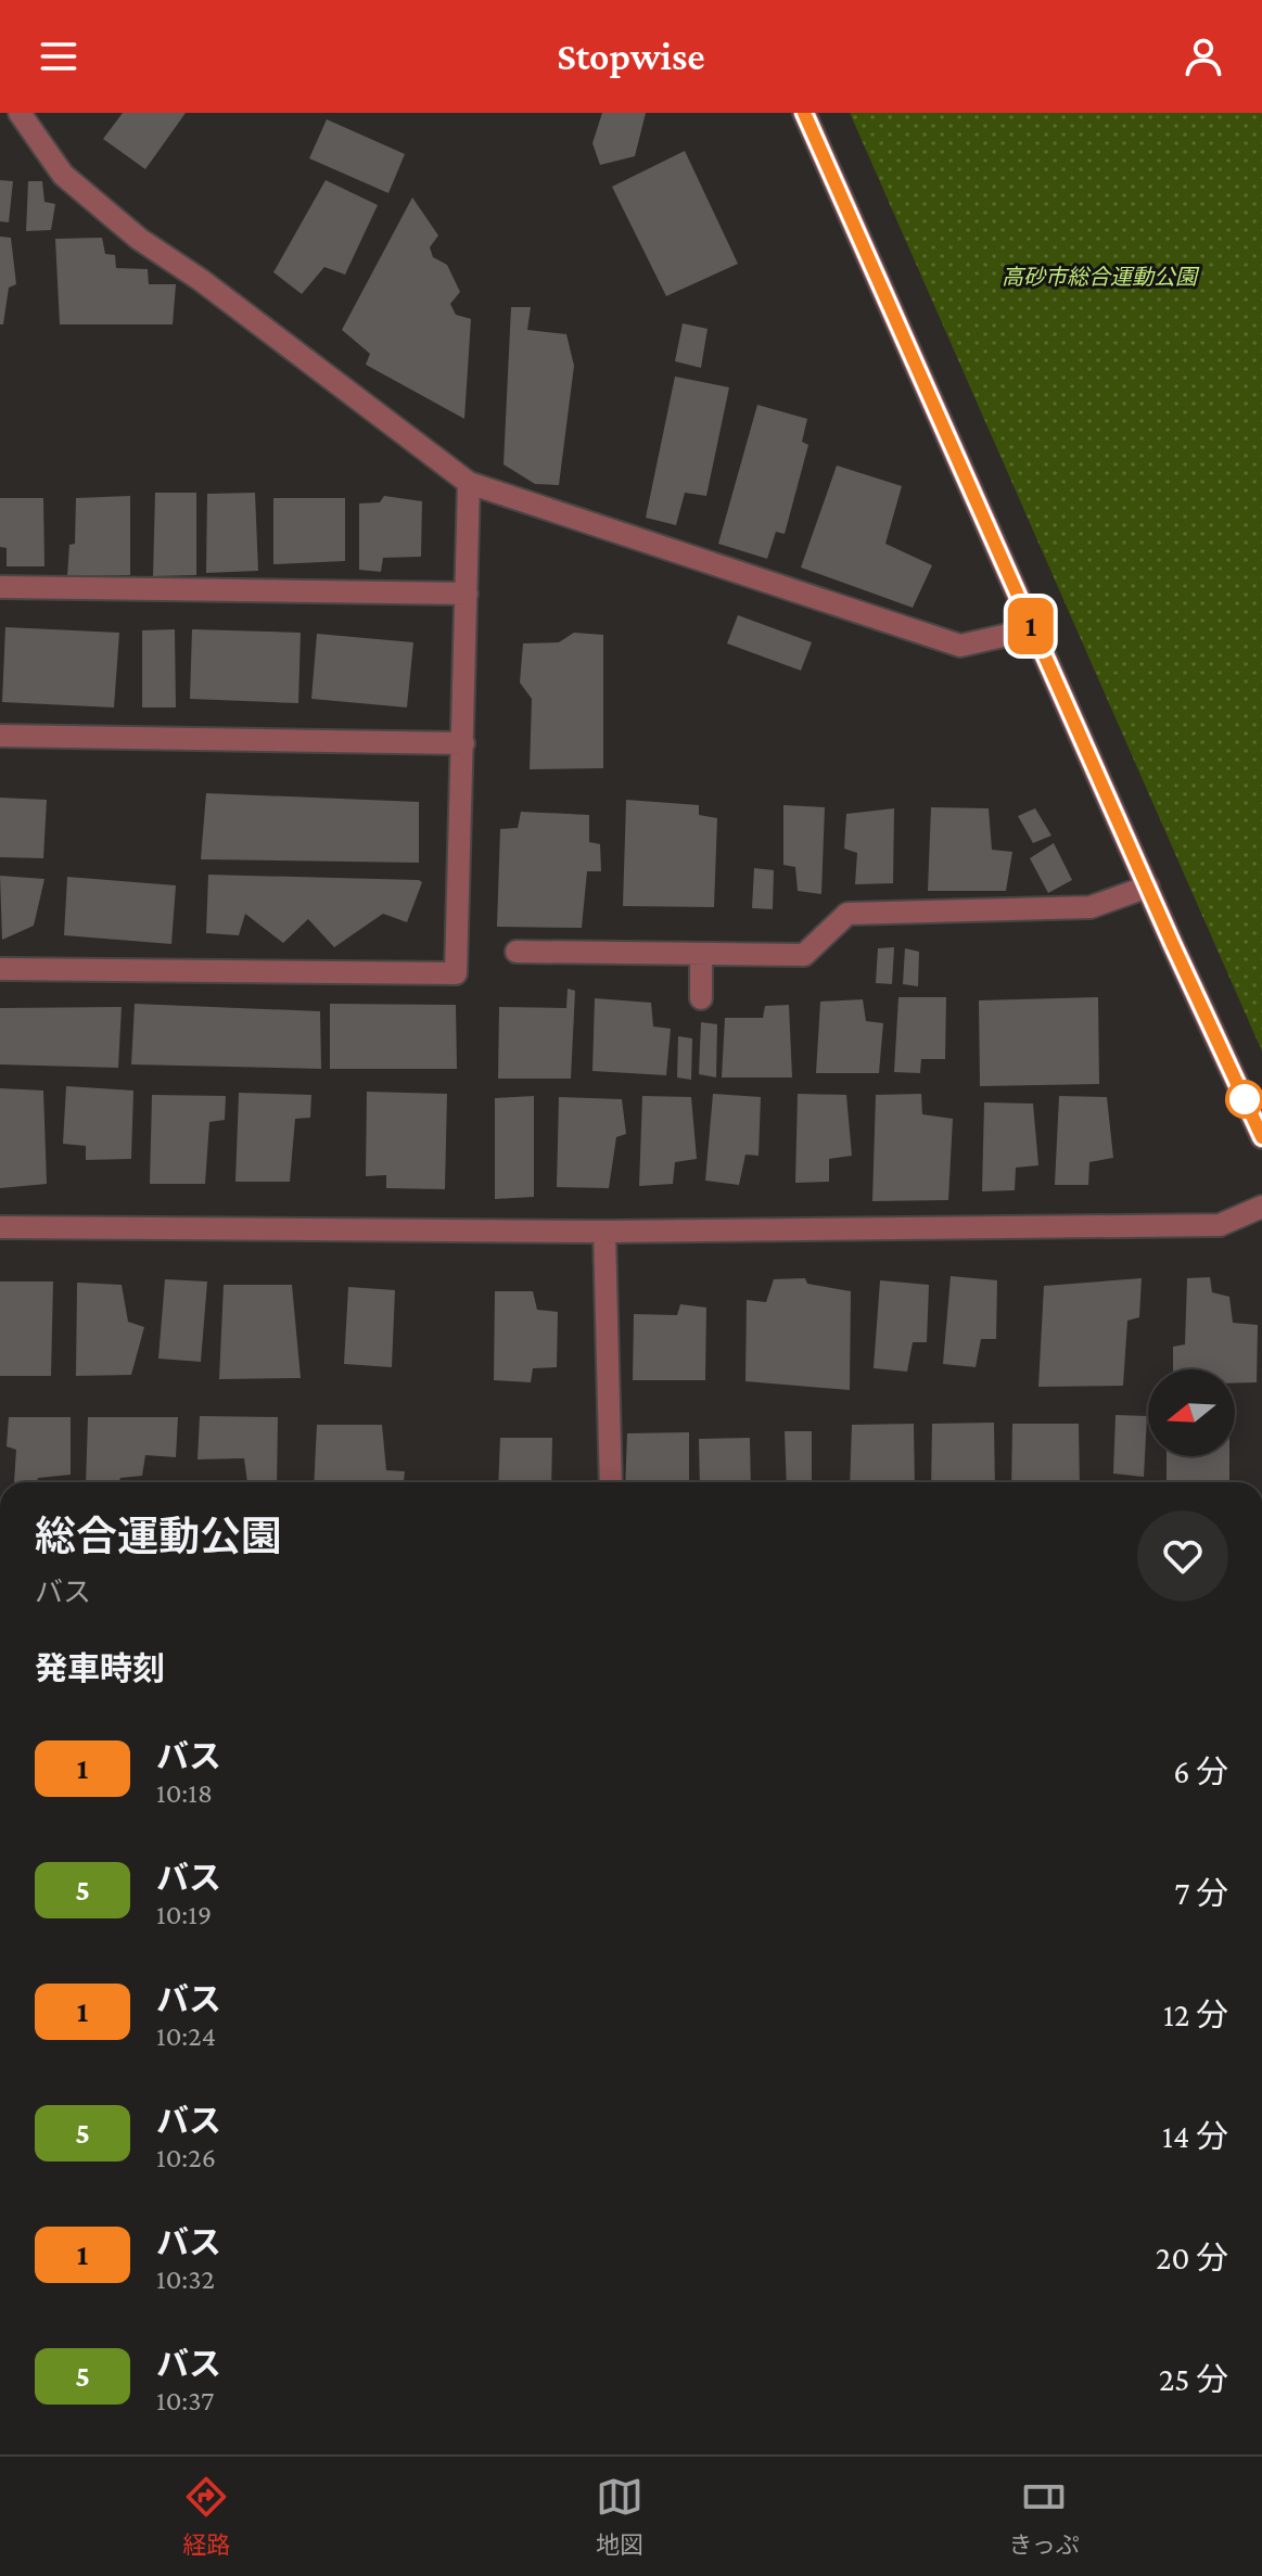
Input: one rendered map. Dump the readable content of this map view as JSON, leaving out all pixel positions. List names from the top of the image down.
{
  "parks": ["高砂市総合運動公園"],
  "lines": ["bus line 1"],
  "north": "left",
  "page": {
    "header": "Stopwise",
    "on_map": "1",
    "heading": [
      ["総合運動公園", "バス"],
      "発車時刻"
    ],
    "list": [
      {
        "mark": "1",
        "name": "バス",
        "note": "10:18",
        "value": "6 分"
      },
      {
        "mark": "5",
        "name": "バス",
        "note": "10:19",
        "value": "7 分"
      },
      {
        "mark": "1",
        "name": "バス",
        "note": "10:24",
        "value": "12 分"
      },
      {
        "mark": "5",
        "name": "バス",
        "note": "10:26",
        "value": "14 分"
      },
      {
        "mark": "1",
        "name": "バス",
        "note": "10:32",
        "value": "20 分"
      },
      {
        "mark": "5",
        "name": "バス",
        "note": "10:37",
        "value": "25 分"
      }
    ],
    "tabs": ["経路", "地図", "きっぷ"]
  }
}
